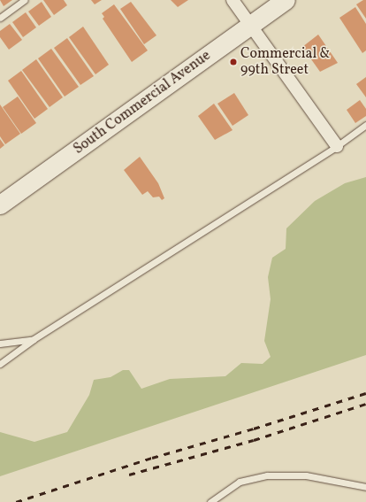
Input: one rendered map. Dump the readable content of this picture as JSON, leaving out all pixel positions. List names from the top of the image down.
{
  "streets": {
    "main road": ["South Commercial Avenue"]
  },
  "places": ["Commercial & 99th Street"]
}
